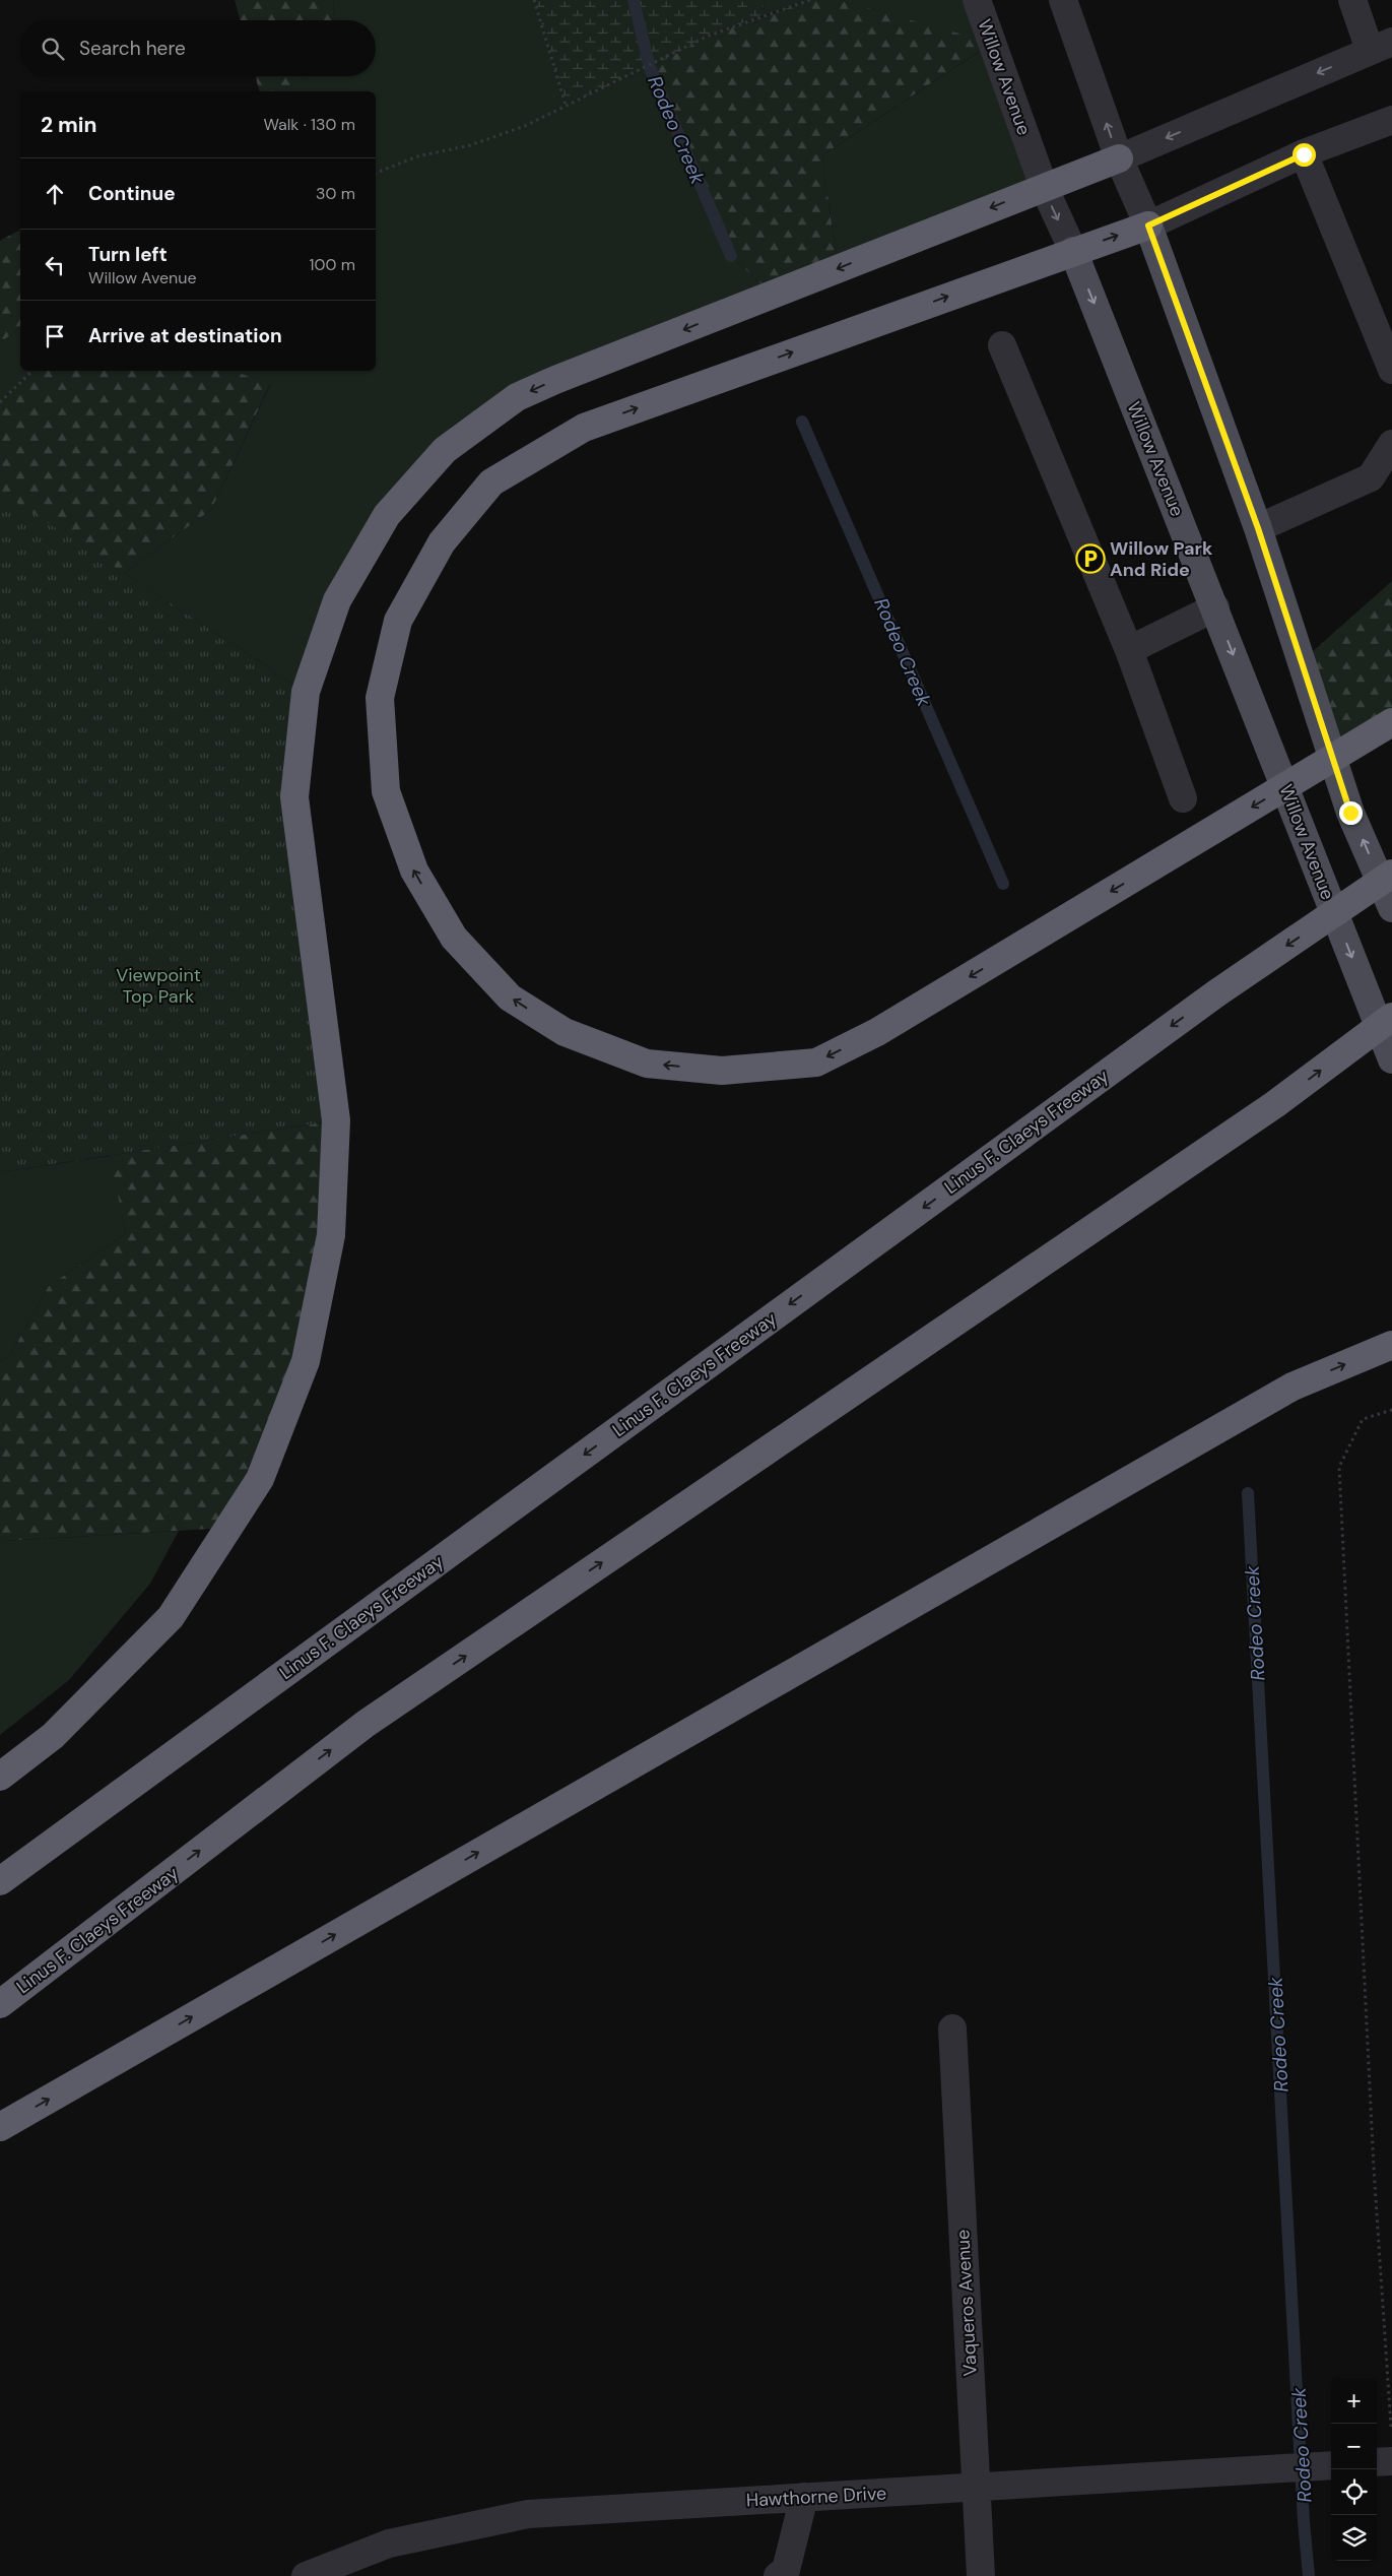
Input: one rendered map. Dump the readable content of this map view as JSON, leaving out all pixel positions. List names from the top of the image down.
{
  "streets": {
    "highway": ["Linus F. Claeys Freeway"],
    "main road": ["Willow Avenue"],
    "street": ["Vaqueros Avenue", "Hawthorne Drive"]
  },
  "crossings": [
    ["Vaqueros Avenue", "Hawthorne Drive"]
  ],
  "water": ["Rodeo Creek"],
  "parks": ["Viewpoint Top Park"],
  "places": {
    "parking": ["Willow Park And Ride"]
  },
  "page": {
    "search": "Search here",
    "heading": ["2 min", "Walk · 130 m"],
    "list": [
      ["Continue", "30 m"],
      ["Turn left", "Willow Avenue", "100 m"],
      "Arrive at destination"
    ],
    "map_buttons": ["+", "−"]
  }
}
